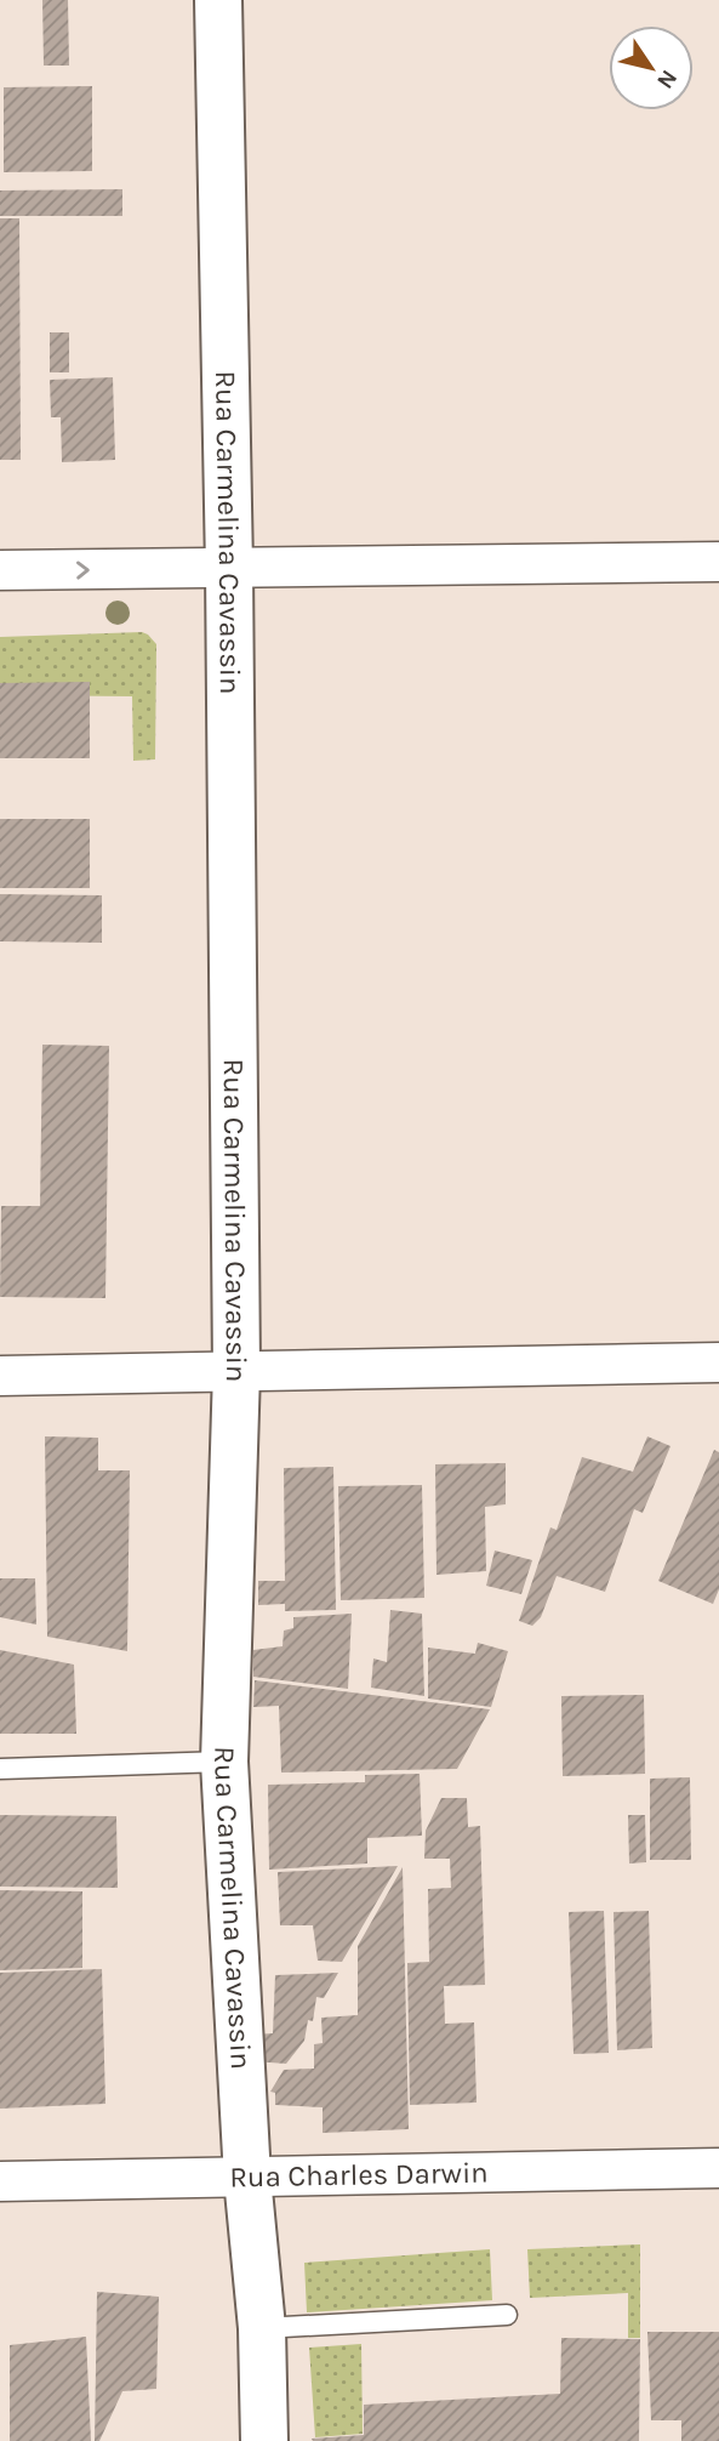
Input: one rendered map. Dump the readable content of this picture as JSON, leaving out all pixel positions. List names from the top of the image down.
{
  "streets": {
    "main road": ["Rua Carmelina Cavassin"],
    "street": ["Rua Charles Darwin"]
  },
  "crossings": [
    ["Rua Carmelina Cavassin", "Rua Charles Darwin"]
  ],
  "north": "bottom right"
}
